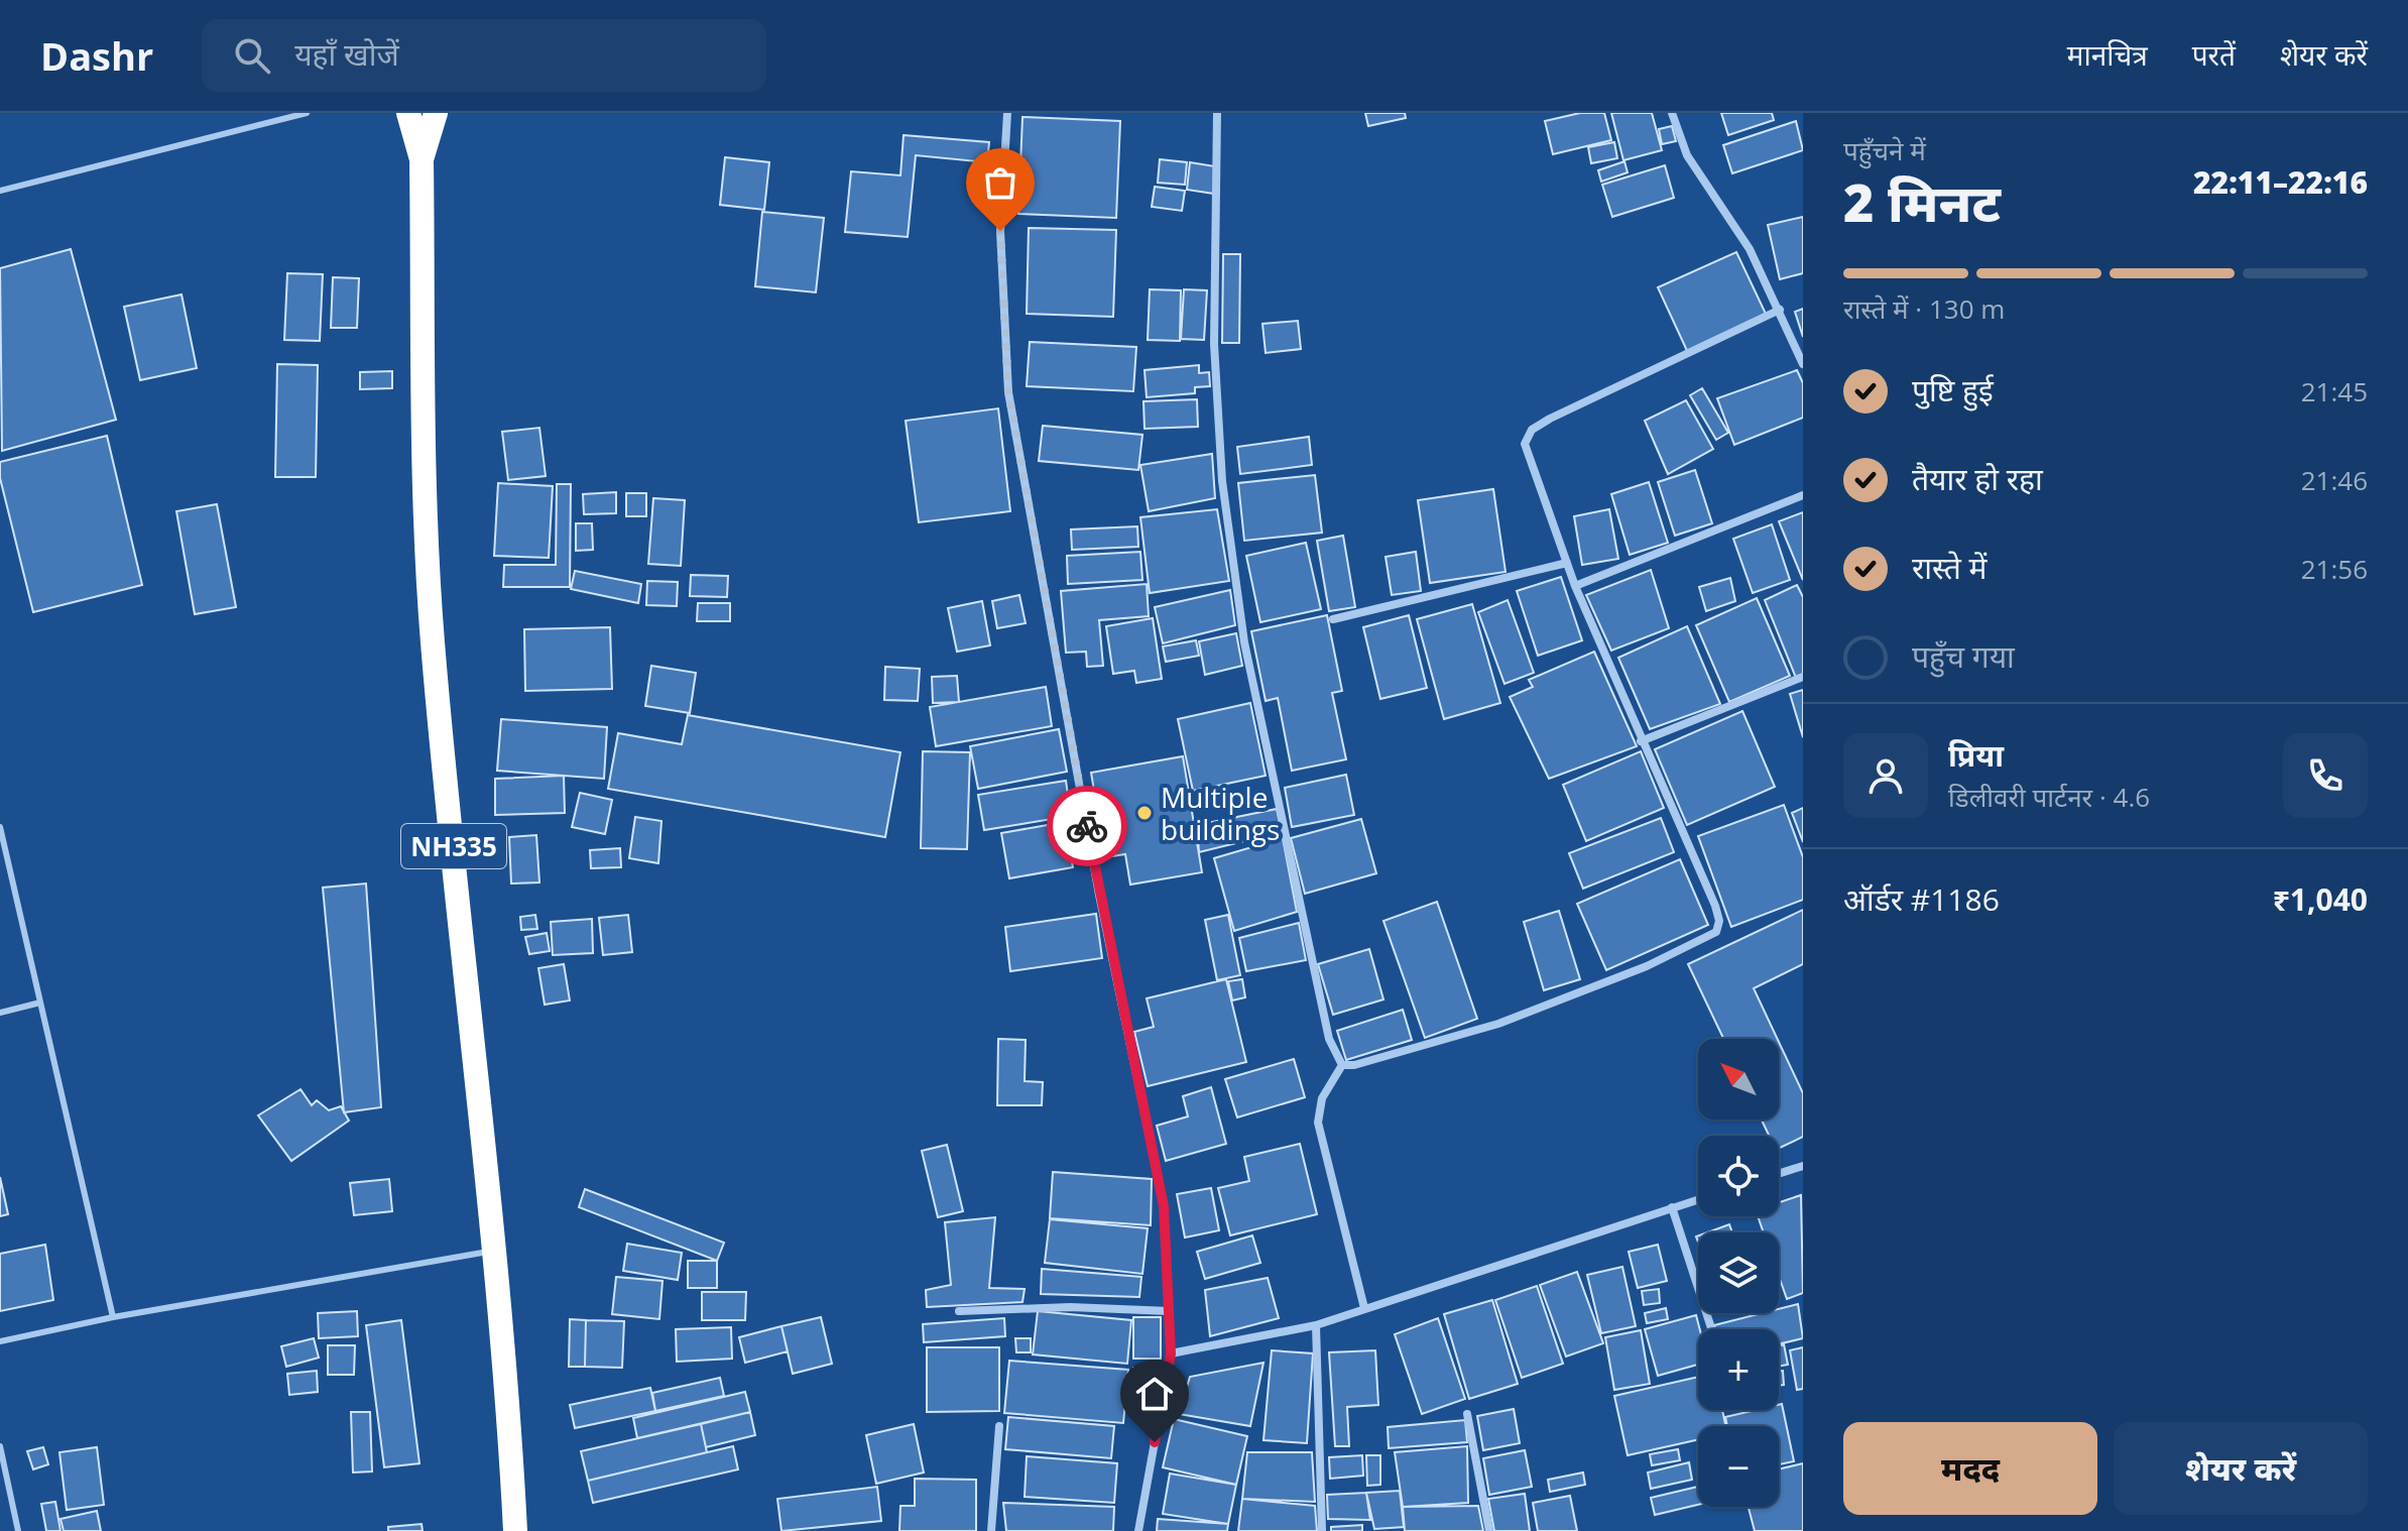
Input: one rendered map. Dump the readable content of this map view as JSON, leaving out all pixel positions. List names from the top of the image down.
{
  "streets": {
    "highway": ["NH335"]
  },
  "places": ["Multiple buildings"],
  "north": "top left",
  "page": {
    "header": "Dashr",
    "search": "यहाँ खोजें",
    "nav": ["मानचित्र", "परतें", "शेयर करें"],
    "heading": ["2 मिनट", "पहुँचने में", "22:11–22:16"],
    "panel": [
      "प्रिया",
      "डिलीवरी पार्टनर · 4.6",
      "ऑर्डर #1186",
      "₹1,040"
    ],
    "bar": "रास्ते में · 130 m",
    "list": [
      ["पुष्टि हुई", "21:45"],
      ["तैयार हो रहा", "21:46"],
      ["रास्ते में", "21:56"],
      "पहुँच गया"
    ],
    "map_buttons": ["+", "−"],
    "buttons": ["मदद", "शेयर करें"]
  }
}
